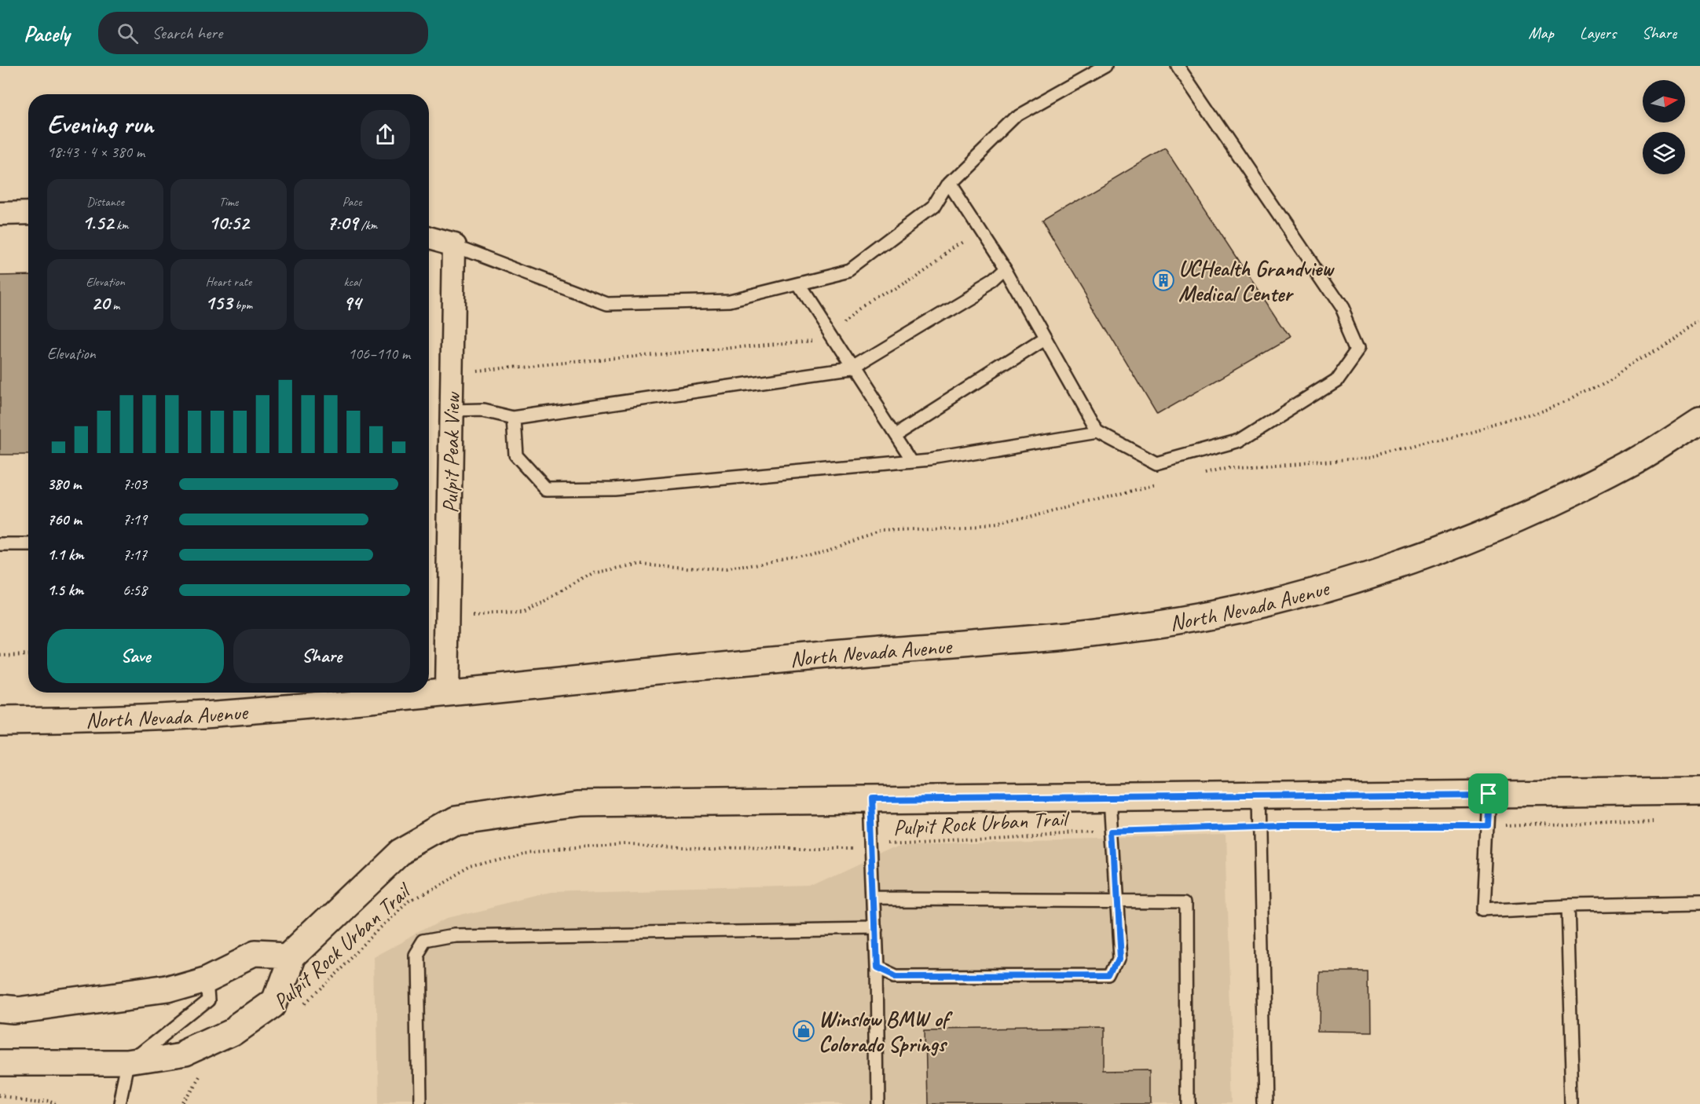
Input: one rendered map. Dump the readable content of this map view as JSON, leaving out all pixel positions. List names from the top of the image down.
{
  "streets": {
    "main road": ["North Nevada Avenue"],
    "street": ["Pulpit Peak View"],
    "path": ["Pulpit Rock Urban Trail"]
  },
  "crossings": [
    ["Pulpit Peak View", "North Nevada Avenue"]
  ],
  "places": {
    "building": ["UCHealth Grandview Medical Center"],
    "shop": ["Winslow BMW of Colorado Springs"]
  },
  "north": "right",
  "page": {
    "header": "Pacely",
    "search": "Search here",
    "nav": ["Map", "Layers", "Share"],
    "heading": ["Evening run", "18:43 · 4 × 380 m"],
    "stats": [
      ["Distance", "1.52 km"],
      ["Time", "10:52"],
      ["Pace", "7:09 /km"],
      ["Elevation", "20 m"],
      ["Heart rate", "153 bpm"],
      ["kcal", "94"]
    ],
    "chart": ["Elevation", "106–110 m"],
    "list": [
      {
        "name": "380 m",
        "note": "7:03"
      },
      {
        "name": "760 m",
        "note": "7:19"
      },
      {
        "name": "1.1 km",
        "note": "7:17"
      },
      {
        "name": "1.5 km",
        "note": "6:58"
      }
    ],
    "buttons": ["Save", "Share"]
  }
}
